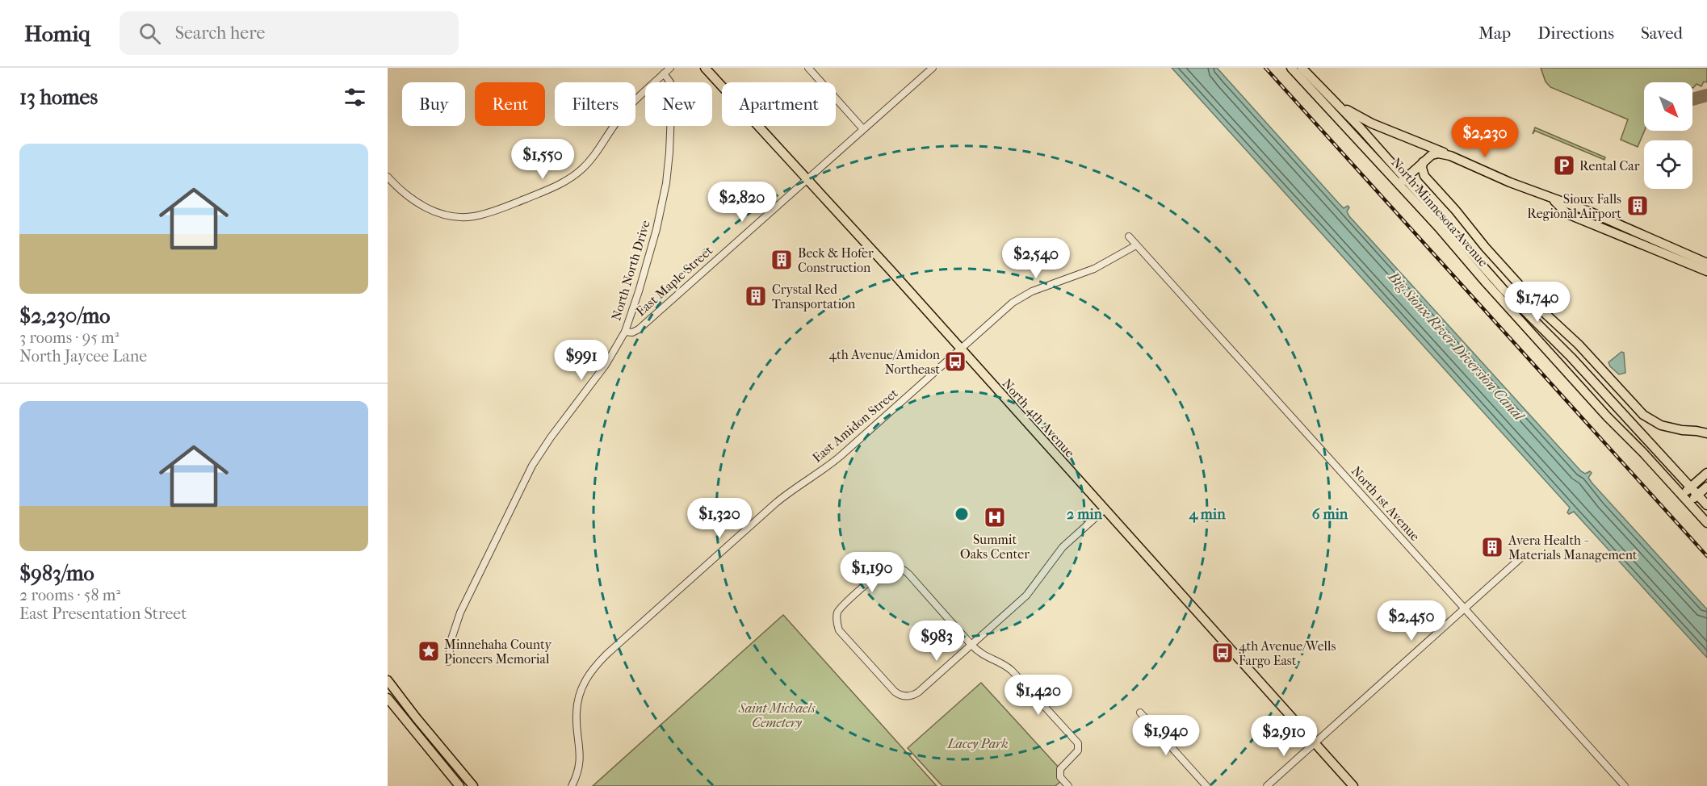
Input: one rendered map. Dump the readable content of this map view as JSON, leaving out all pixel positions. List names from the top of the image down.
{
  "streets": {
    "main road": ["North Minnesota Avenue", "North 4th Avenue"],
    "street": [
      "North North Drive",
      "East Maple Street",
      "East Amidon Street",
      "North 1st Avenue"
    ]
  },
  "crossings": [
    ["North North Drive", "East Maple Street"],
    ["East Maple Street", "North 4th Avenue"],
    ["North 4th Avenue", "East Amidon Street"],
    ["East Amidon Street", "North 1st Avenue"]
  ],
  "water": ["Big Sioux River Diversion Canal"],
  "parks": ["Saint Michaels Cemetery", "Lacey Park"],
  "places": {
    "parking": ["Rental Car"],
    "building": [
      "Sioux Falls Regional Airport",
      "Beck & Hofer Construction",
      "Crystal Red Transportation",
      "Avera Health - Materials Management"
    ],
    "bus stop": ["4th Avenue/Amidon Northeast", "4th Avenue/Wells Fargo East"],
    "hospital": ["Summit Oaks Center"],
    "place": ["Minnehaha County Pioneers Memorial"]
  },
  "north": "bottom right",
  "page": {
    "header": "Homiq",
    "search": "Search here",
    "nav": ["Map", "Directions", "Saved"],
    "heading": "13 homes",
    "chip": [
      "Buy",
      "Rent",
      "Filters",
      "New",
      "Apartment"
    ],
    "price": [
      "$2,230",
      "$1,550",
      "$2,820",
      "$2,540",
      "$1,740",
      "$991",
      "$1,320",
      "$1,190",
      "$2,450",
      "$983",
      "$1,420",
      "$1,940",
      "$2,910"
    ],
    "list": [
      {
        "name": "$2,230/mo",
        "note": "3 rooms · 95 m² · North Jaycee Lane"
      },
      {
        "name": "$983/mo",
        "note": "2 rooms · 58 m² · East Presentation Street"
      }
    ]
  },
  "rings": ["2 min", "4 min", "6 min"]
}
